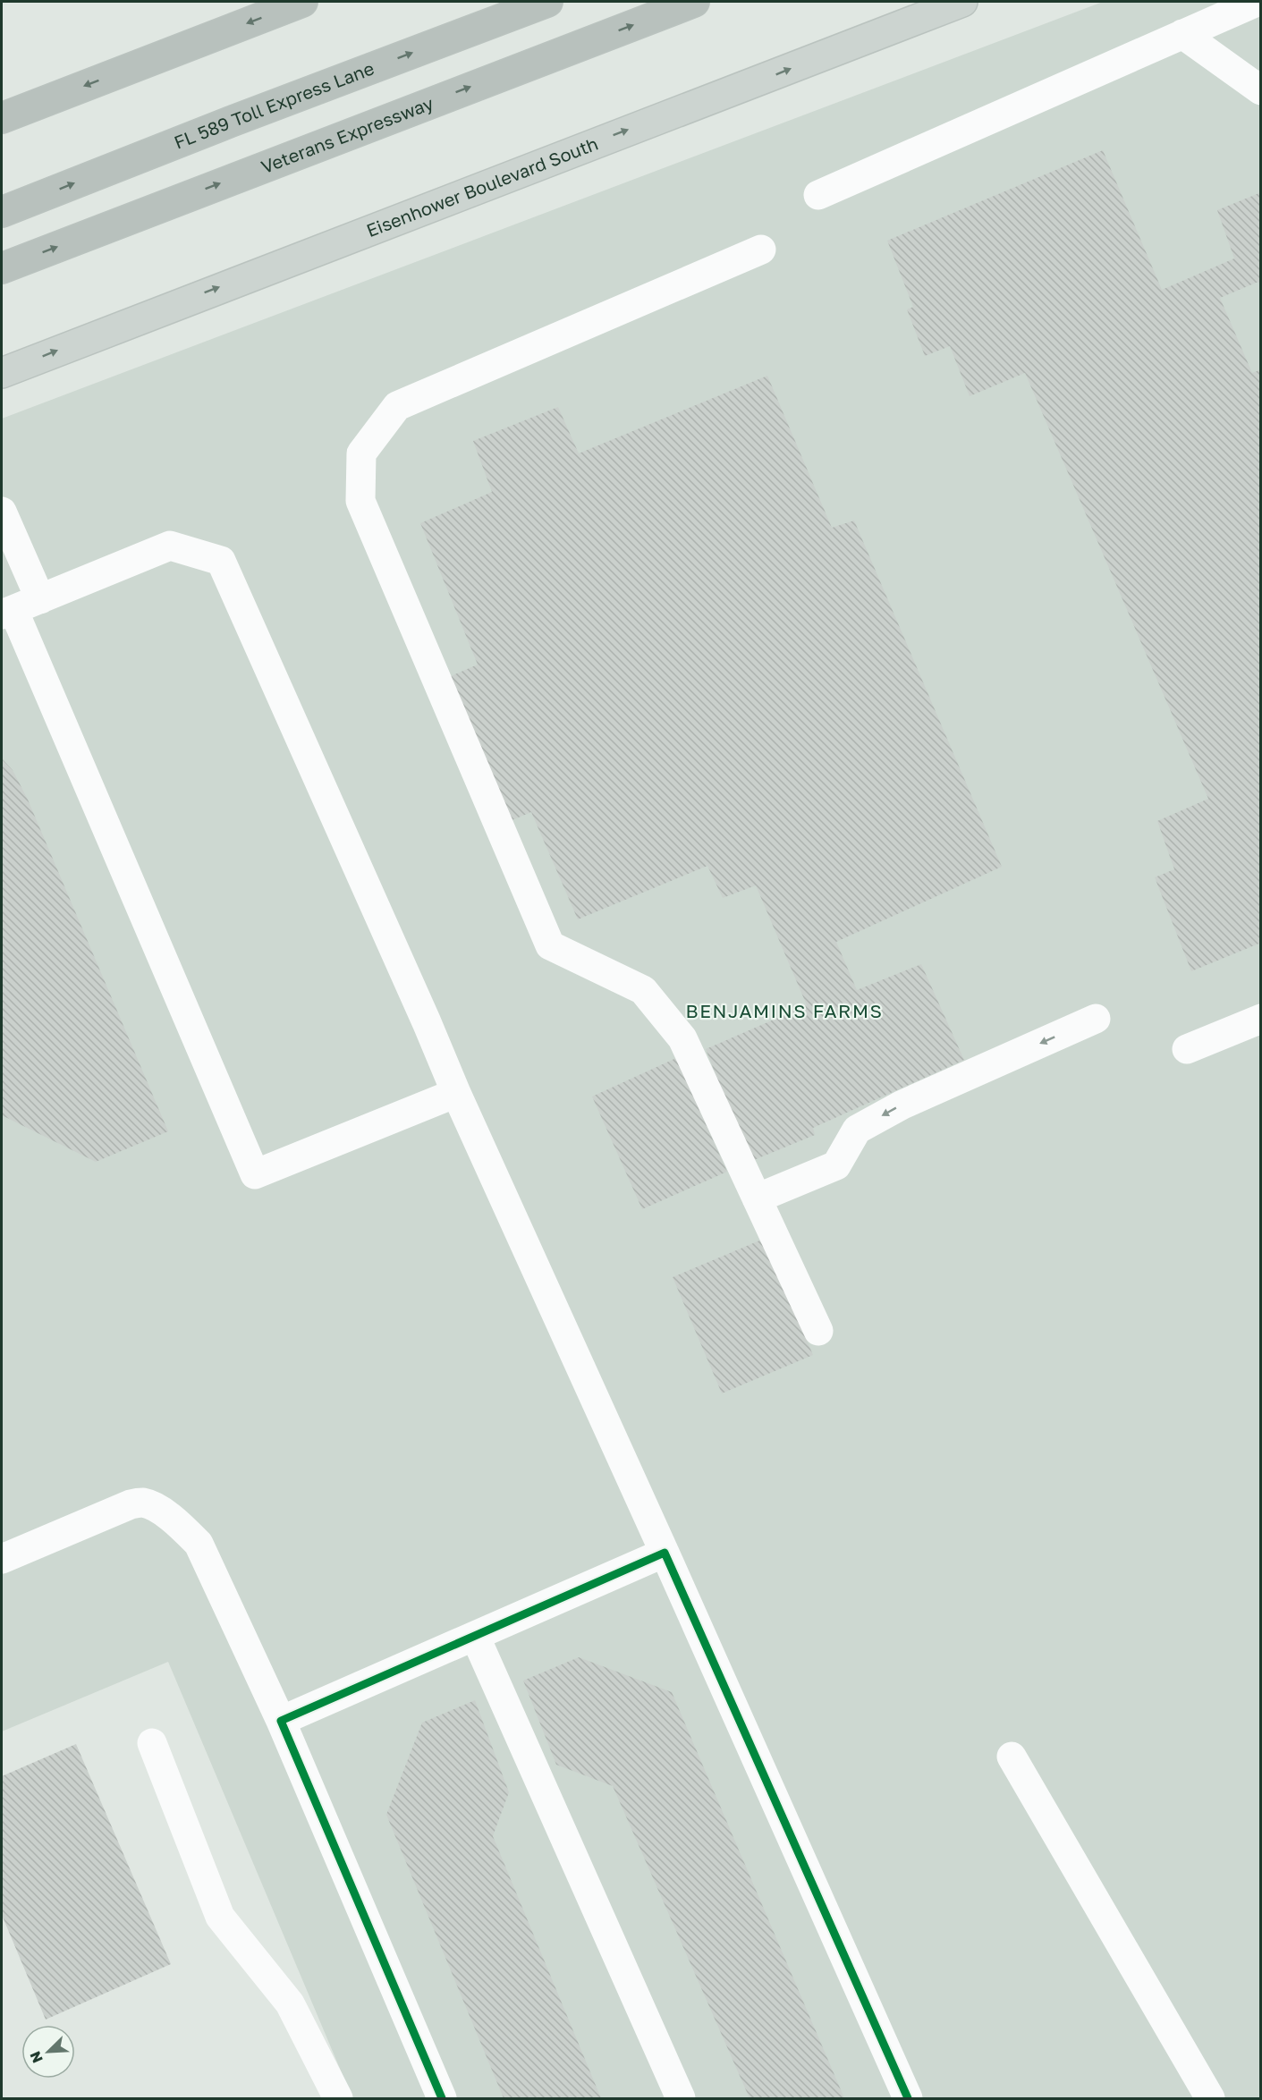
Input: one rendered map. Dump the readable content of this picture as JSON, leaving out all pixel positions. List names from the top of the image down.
{
  "streets": {
    "highway": ["FL 589 Toll Express Lane", "Veterans Expressway"],
    "main road": ["Eisenhower Boulevard South"]
  },
  "one_way": ["Eisenhower Boulevard South"],
  "districts": ["BENJAMINS FARMS"],
  "north": "bottom left"
}
